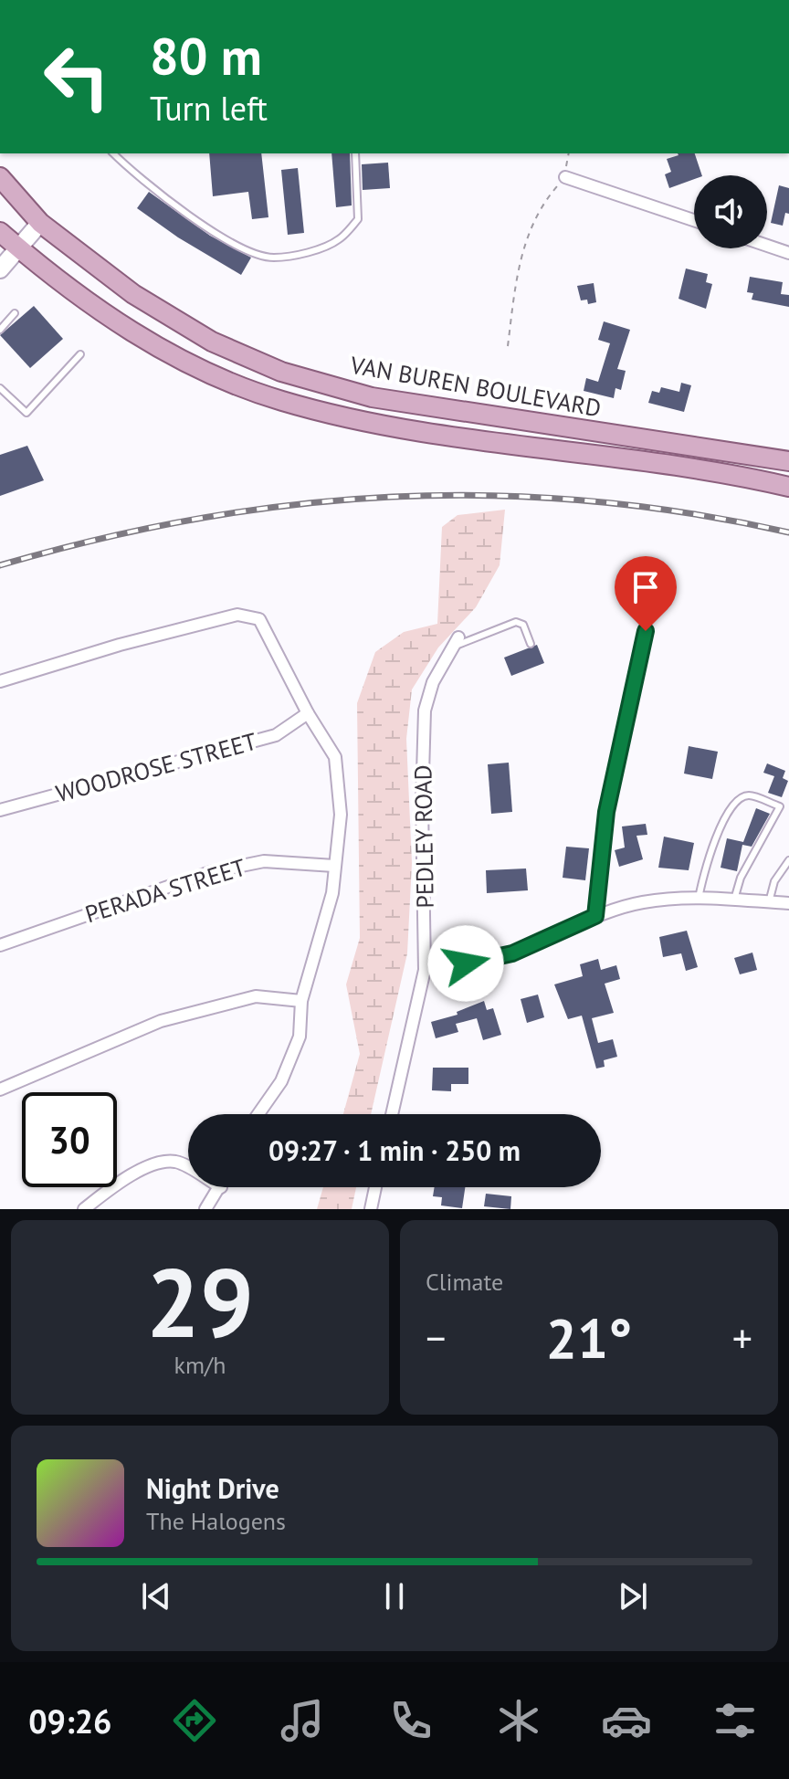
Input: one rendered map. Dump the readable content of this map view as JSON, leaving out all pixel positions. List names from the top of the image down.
{
  "streets": {
    "main road": ["VAN BUREN BOULEVARD"],
    "street": ["WOODROSE STREET", "PEDLEY ROAD", "PERADA STREET"]
  },
  "page": {
    "turn": ["80 m", "Turn left"],
    "limit": "30",
    "trip": "09:27 · 1 min · 250 m",
    "tile": [
      ["29", "km/h"],
      "Climate"
    ],
    "heat": ["−", "21°", "+"],
    "song": ["Night Drive", "The Halogens"],
    "tabs": "09:26"
  }
}
